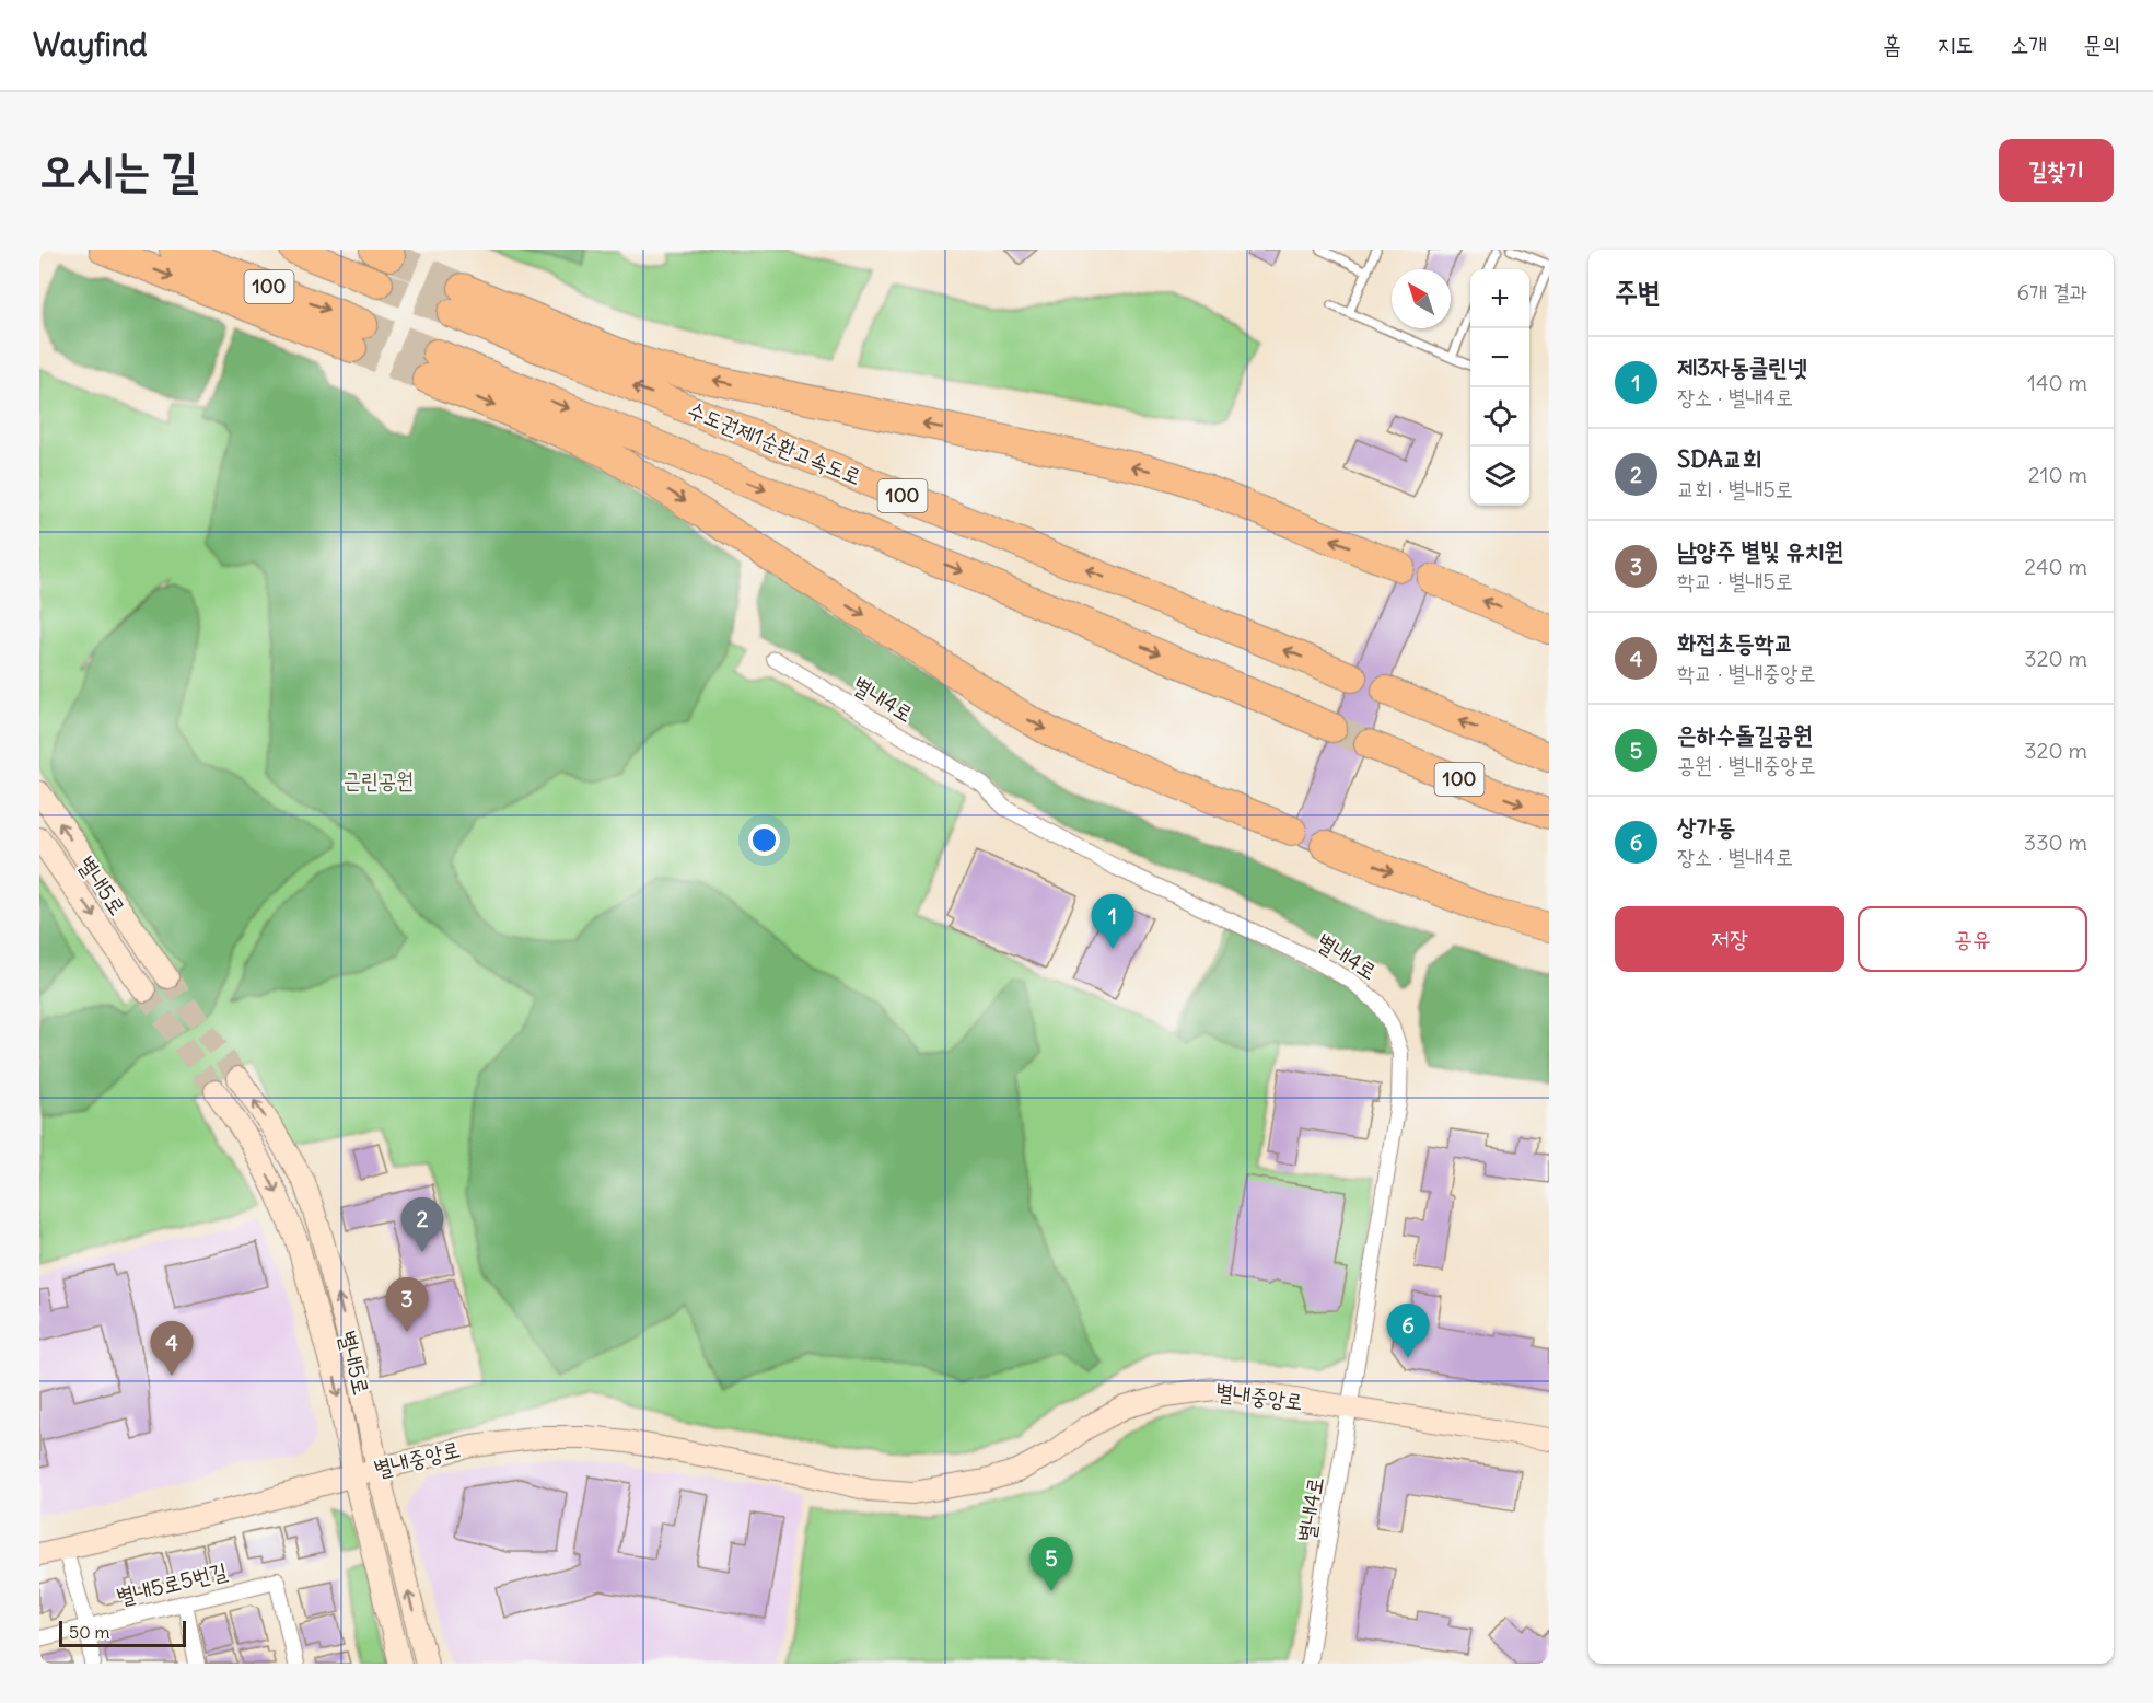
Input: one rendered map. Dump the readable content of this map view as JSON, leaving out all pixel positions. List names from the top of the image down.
{
  "streets": {
    "highway": ["100", "수도권제1순환고속도로"],
    "street": [
      "별내4로",
      "별내5로",
      "별내중앙로",
      "별내5로5번길"
    ]
  },
  "crossings": [
    ["별내4로", "별내중앙로"],
    ["별내5로", "별내중앙로"]
  ],
  "parks": ["근린공원"],
  "scale_bar": "50 m",
  "north": "top left",
  "page": {
    "header": "Wayfind",
    "nav": [
      "홈",
      "지도",
      "소개",
      "문의"
    ],
    "buttons": [
      "길찾기",
      ["저장", "공유"]
    ],
    "title": "오시는 길",
    "heading": ["주변", "6개 결과"],
    "map_buttons": ["+", "−"],
    "list": [
      {
        "mark": "1",
        "name": "제3자동클린넷",
        "note": "장소 · 별내4로",
        "value": "140 m"
      },
      {
        "mark": "2",
        "name": "SDA교회",
        "note": "교회 · 별내5로",
        "value": "210 m"
      },
      {
        "mark": "3",
        "name": "남양주 별빛 유치원",
        "note": "학교 · 별내5로",
        "value": "240 m"
      },
      {
        "mark": "4",
        "name": "화접초등학교",
        "note": "학교 · 별내중앙로",
        "value": "320 m"
      },
      {
        "mark": "5",
        "name": "은하수돌길공원",
        "note": "공원 · 별내중앙로",
        "value": "320 m"
      },
      {
        "mark": "6",
        "name": "상가동",
        "note": "장소 · 별내4로",
        "value": "330 m"
      }
    ],
    "pins": [
      "1",
      "2",
      "3",
      "6",
      "4",
      "5"
    ],
    "scale": "50 m"
  }
}
